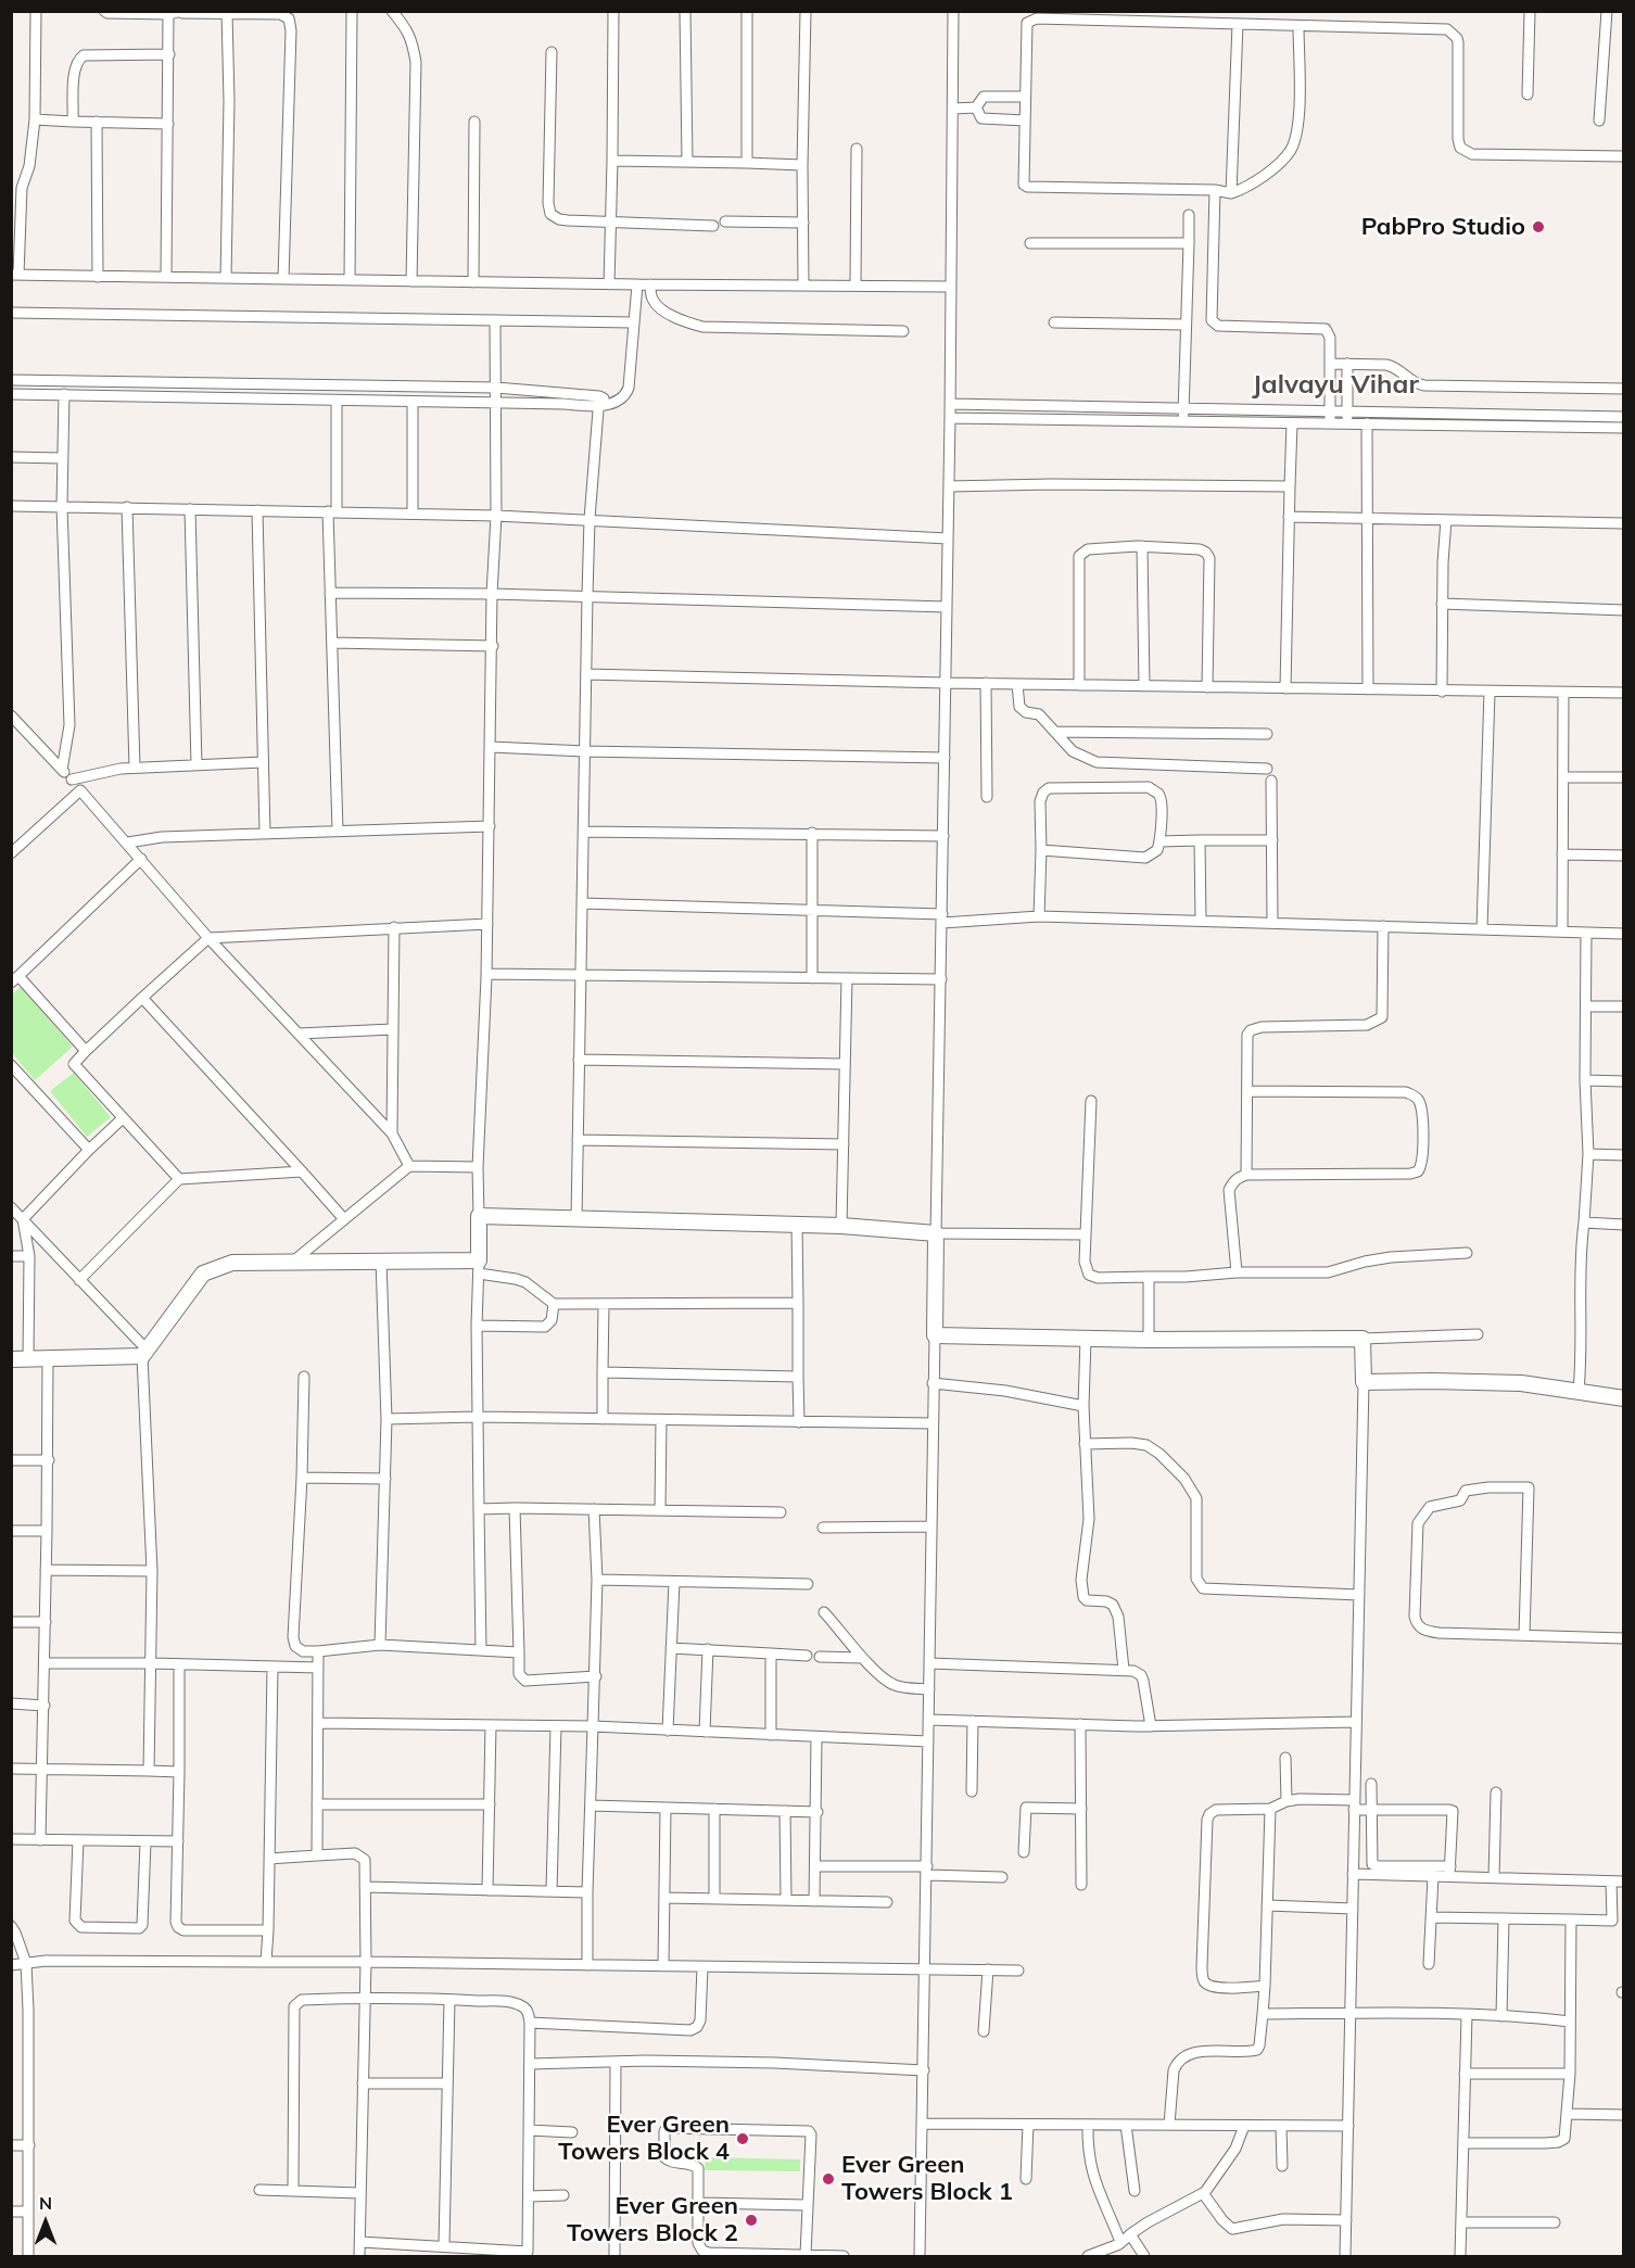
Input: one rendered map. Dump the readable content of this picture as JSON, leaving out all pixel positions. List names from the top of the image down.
{
  "districts": ["Jalvayu Vihar"],
  "places": [
    "PabPro Studio",
    "Ever Green Towers Block 4",
    "Ever Green Towers Block 1",
    "Ever Green Towers Block 2"
  ],
  "north": "top"
}
